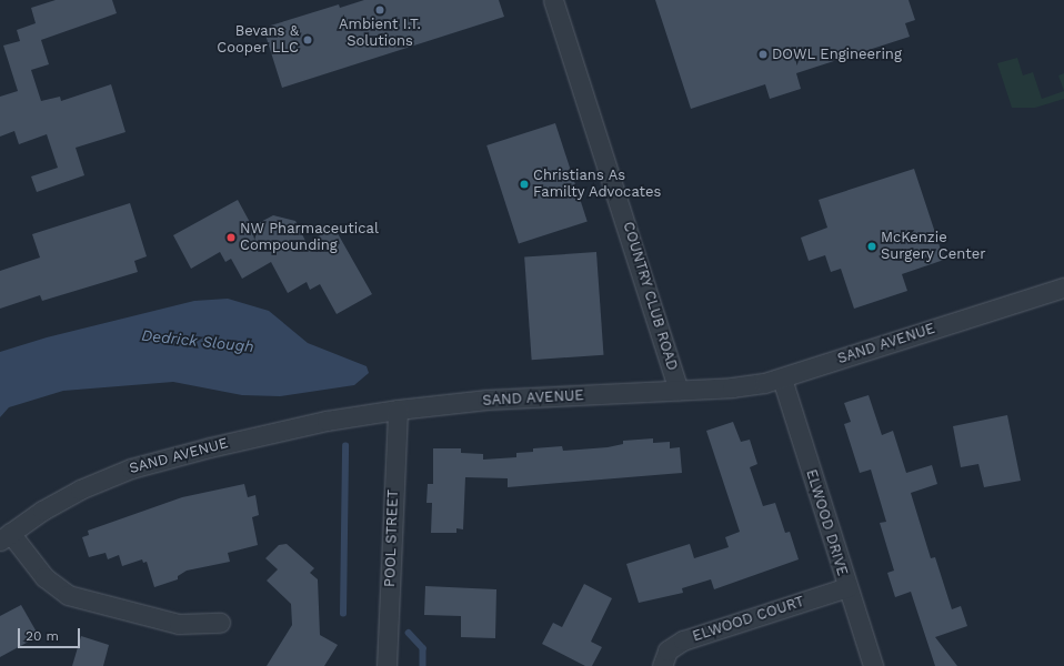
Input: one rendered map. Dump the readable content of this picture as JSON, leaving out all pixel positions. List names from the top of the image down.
{
  "streets": {
    "street": [
      "COUNTRY CLUB ROAD",
      "SAND AVENUE",
      "ELWOOD DRIVE",
      "POOL STREET",
      "ELWOOD COURT"
    ]
  },
  "crossings": [
    ["COUNTRY CLUB ROAD", "SAND AVENUE"],
    ["SAND AVENUE", "ELWOOD DRIVE"],
    ["SAND AVENUE", "POOL STREET"],
    ["ELWOOD DRIVE", "ELWOOD COURT"]
  ],
  "water": ["Dedrick Slough"],
  "places": [
    "Ambient I.T. Solutions",
    "Bevans & Cooper LLC",
    "DOWL Engineering",
    "Christians As Familty Advocates",
    "NW Pharmaceutical Compounding",
    "McKenzie Surgery Center"
  ],
  "scale_bar": "20 m"
}
